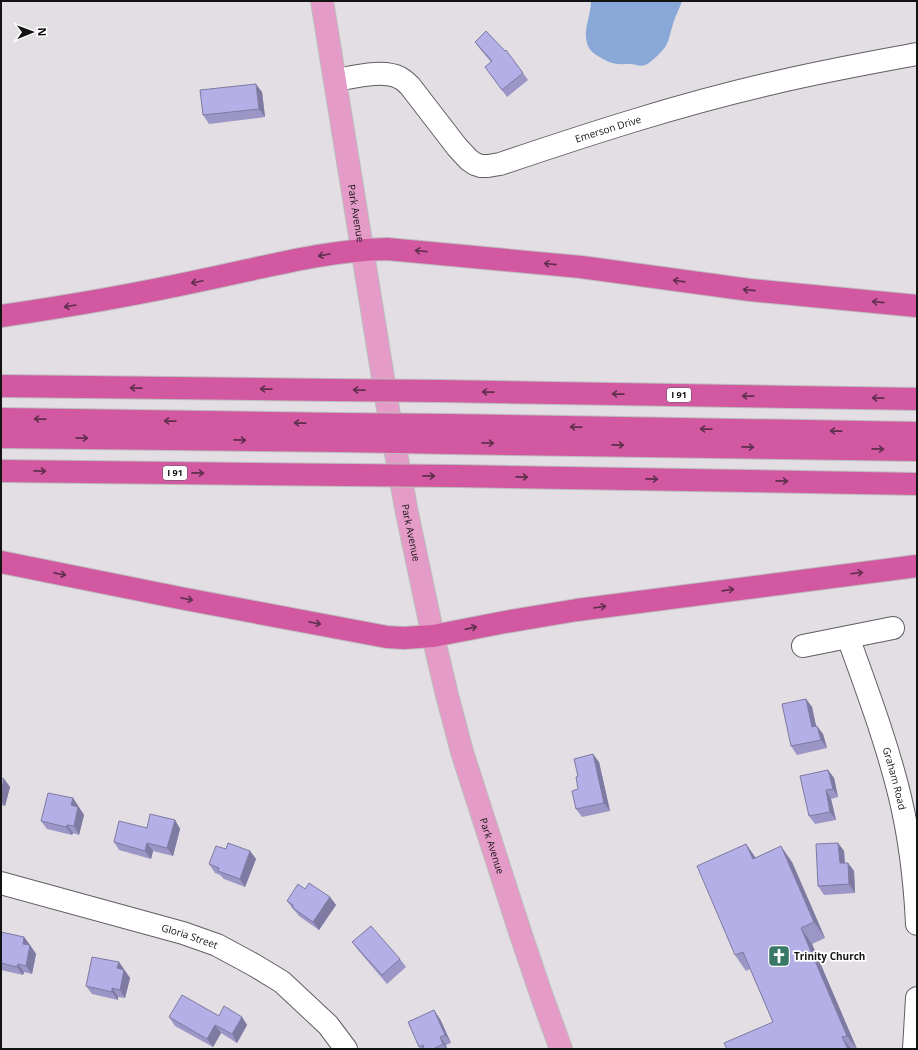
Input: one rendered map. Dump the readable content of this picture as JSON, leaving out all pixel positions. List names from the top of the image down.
{
  "streets": {
    "highway": ["I 91"],
    "main road": ["Park Avenue"],
    "street": ["Emerson Drive", "Graham Road", "Gloria Street"]
  },
  "crossings": [
    ["Emerson Drive", "Park Avenue"]
  ],
  "places": {
    "church": ["Trinity Church"]
  },
  "north": "right"
}
